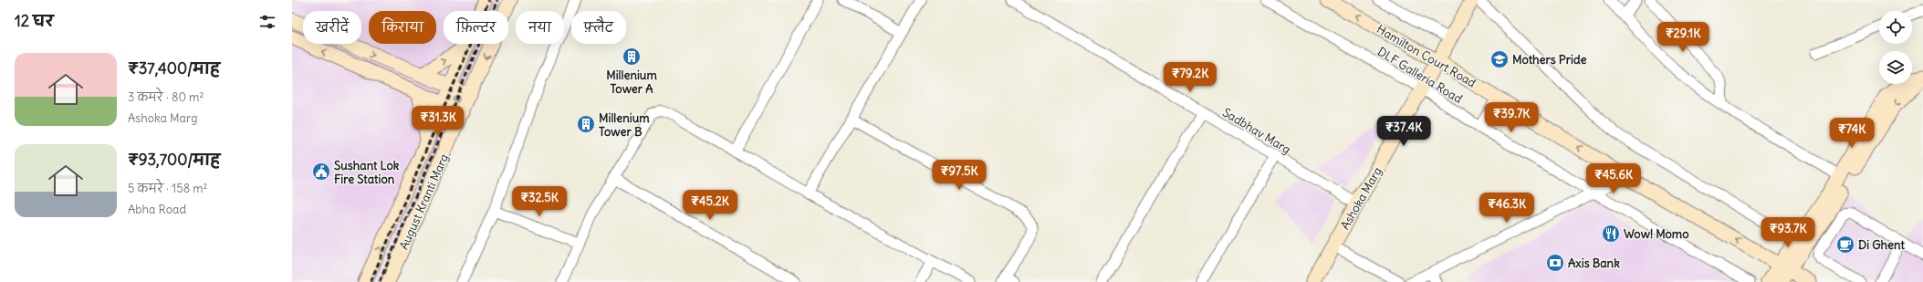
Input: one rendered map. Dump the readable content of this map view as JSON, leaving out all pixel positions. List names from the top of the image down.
{
  "streets": {
    "main road": ["Hamilton Court Road", "Ashoka Marg", "August Kranti Marg"],
    "street": ["DLF Galleria Road", "Sadbhav Marg"]
  },
  "crossings": [
    ["Hamilton Court Road", "Ashoka Marg"],
    ["DLF Galleria Road", "Ashoka Marg"],
    ["Sadbhav Marg", "Ashoka Marg"]
  ],
  "one_way": ["Hamilton Court Road"],
  "places": {
    "building": ["Millenium Tower A", "Millenium Tower B"],
    "school or university": ["Mothers Pride"],
    "public building": ["Sushant Lok Fire Station"],
    "restaurant": ["Wow! Momo"],
    "cafe": ["Di Ghent"],
    "bank": ["Axis Bank"]
  },
  "page": {
    "heading": "12 घर",
    "chip": [
      "खरीदें",
      "किराया",
      "फ़िल्टर",
      "नया",
      "फ़्लैट"
    ],
    "price": [
      "₹29.1K",
      "₹79.2K",
      "₹39.7K",
      "₹31.3K",
      "₹37.4K",
      "₹74K",
      "₹97.5K",
      "₹45.6K",
      "₹32.5K",
      "₹45.2K",
      "₹46.3K",
      "₹93.7K"
    ],
    "list": [
      {
        "name": "₹37,400/माह",
        "note": "3 कमरे · 80 m² · Ashoka Marg"
      },
      {
        "name": "₹93,700/माह",
        "note": "5 कमरे · 158 m² · Abha Road"
      }
    ]
  }
}
